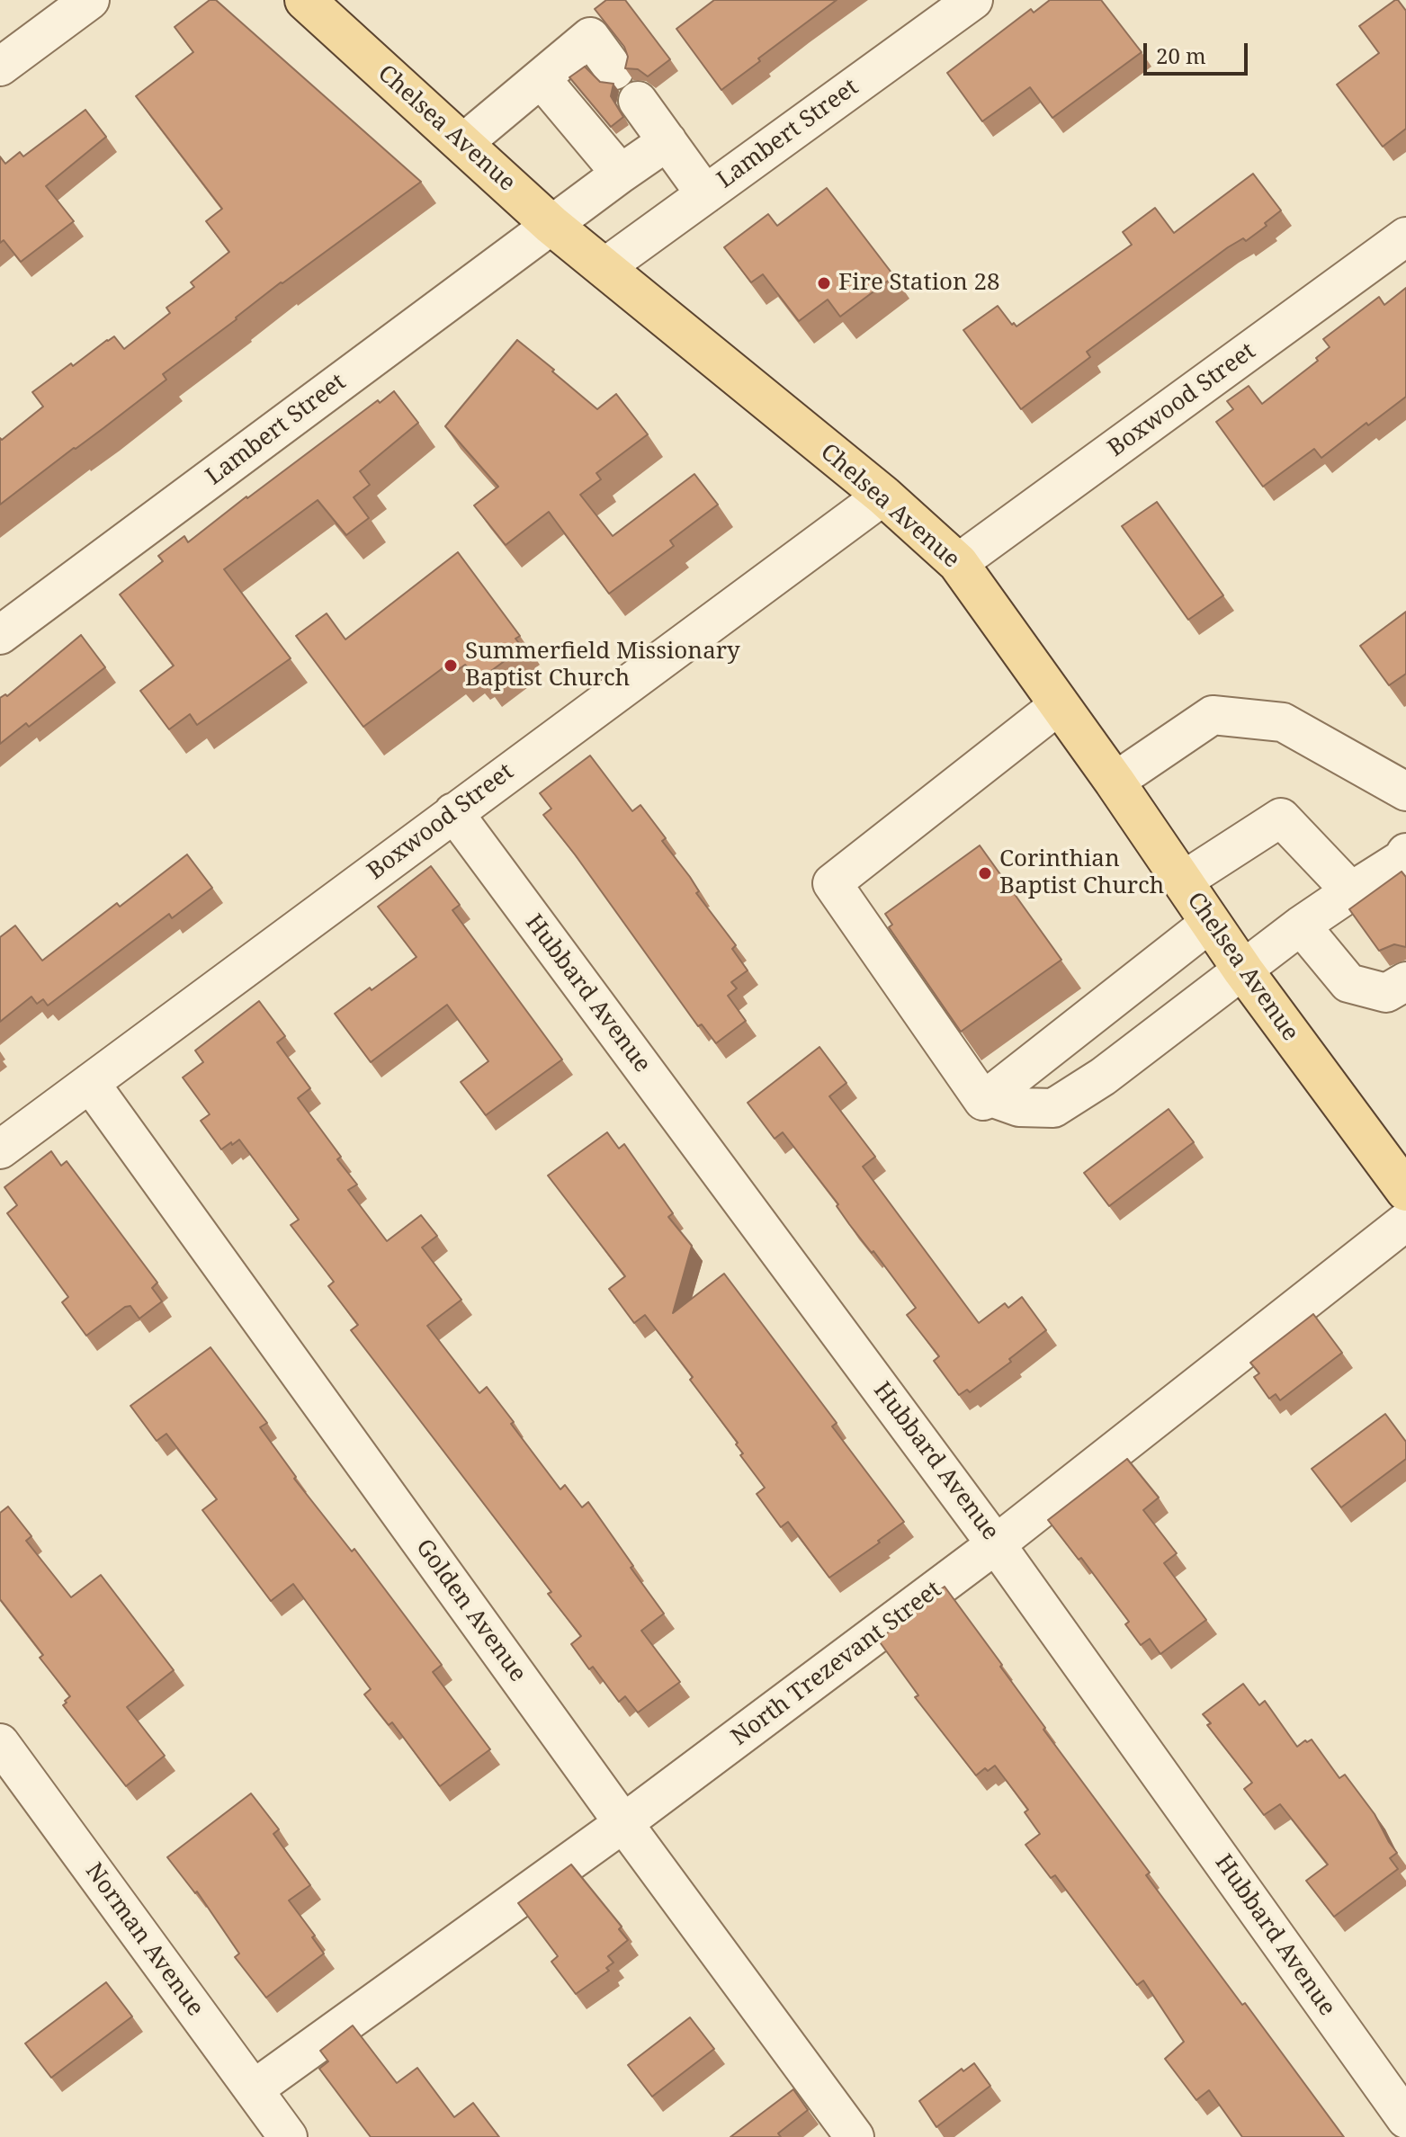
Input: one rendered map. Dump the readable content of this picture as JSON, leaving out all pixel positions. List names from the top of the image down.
{
  "streets": {
    "main road": ["Chelsea Avenue"],
    "street": [
      "Lambert Street",
      "Boxwood Street",
      "Hubbard Avenue",
      "Golden Avenue",
      "North Trezevant Street",
      "Norman Avenue"
    ]
  },
  "crossings": [
    ["Chelsea Avenue", "Lambert Street"],
    ["Chelsea Avenue", "Boxwood Street"],
    ["Boxwood Street", "Hubbard Avenue"],
    ["Boxwood Street", "Golden Avenue"],
    ["Hubbard Avenue", "North Trezevant Street"],
    ["Golden Avenue", "North Trezevant Street"],
    ["North Trezevant Street", "Norman Avenue"]
  ],
  "places": ["Fire Station 28", "Summerfield Missionary Baptist Church", "Corinthian Baptist Church"],
  "scale_bar": "20 m"
}
